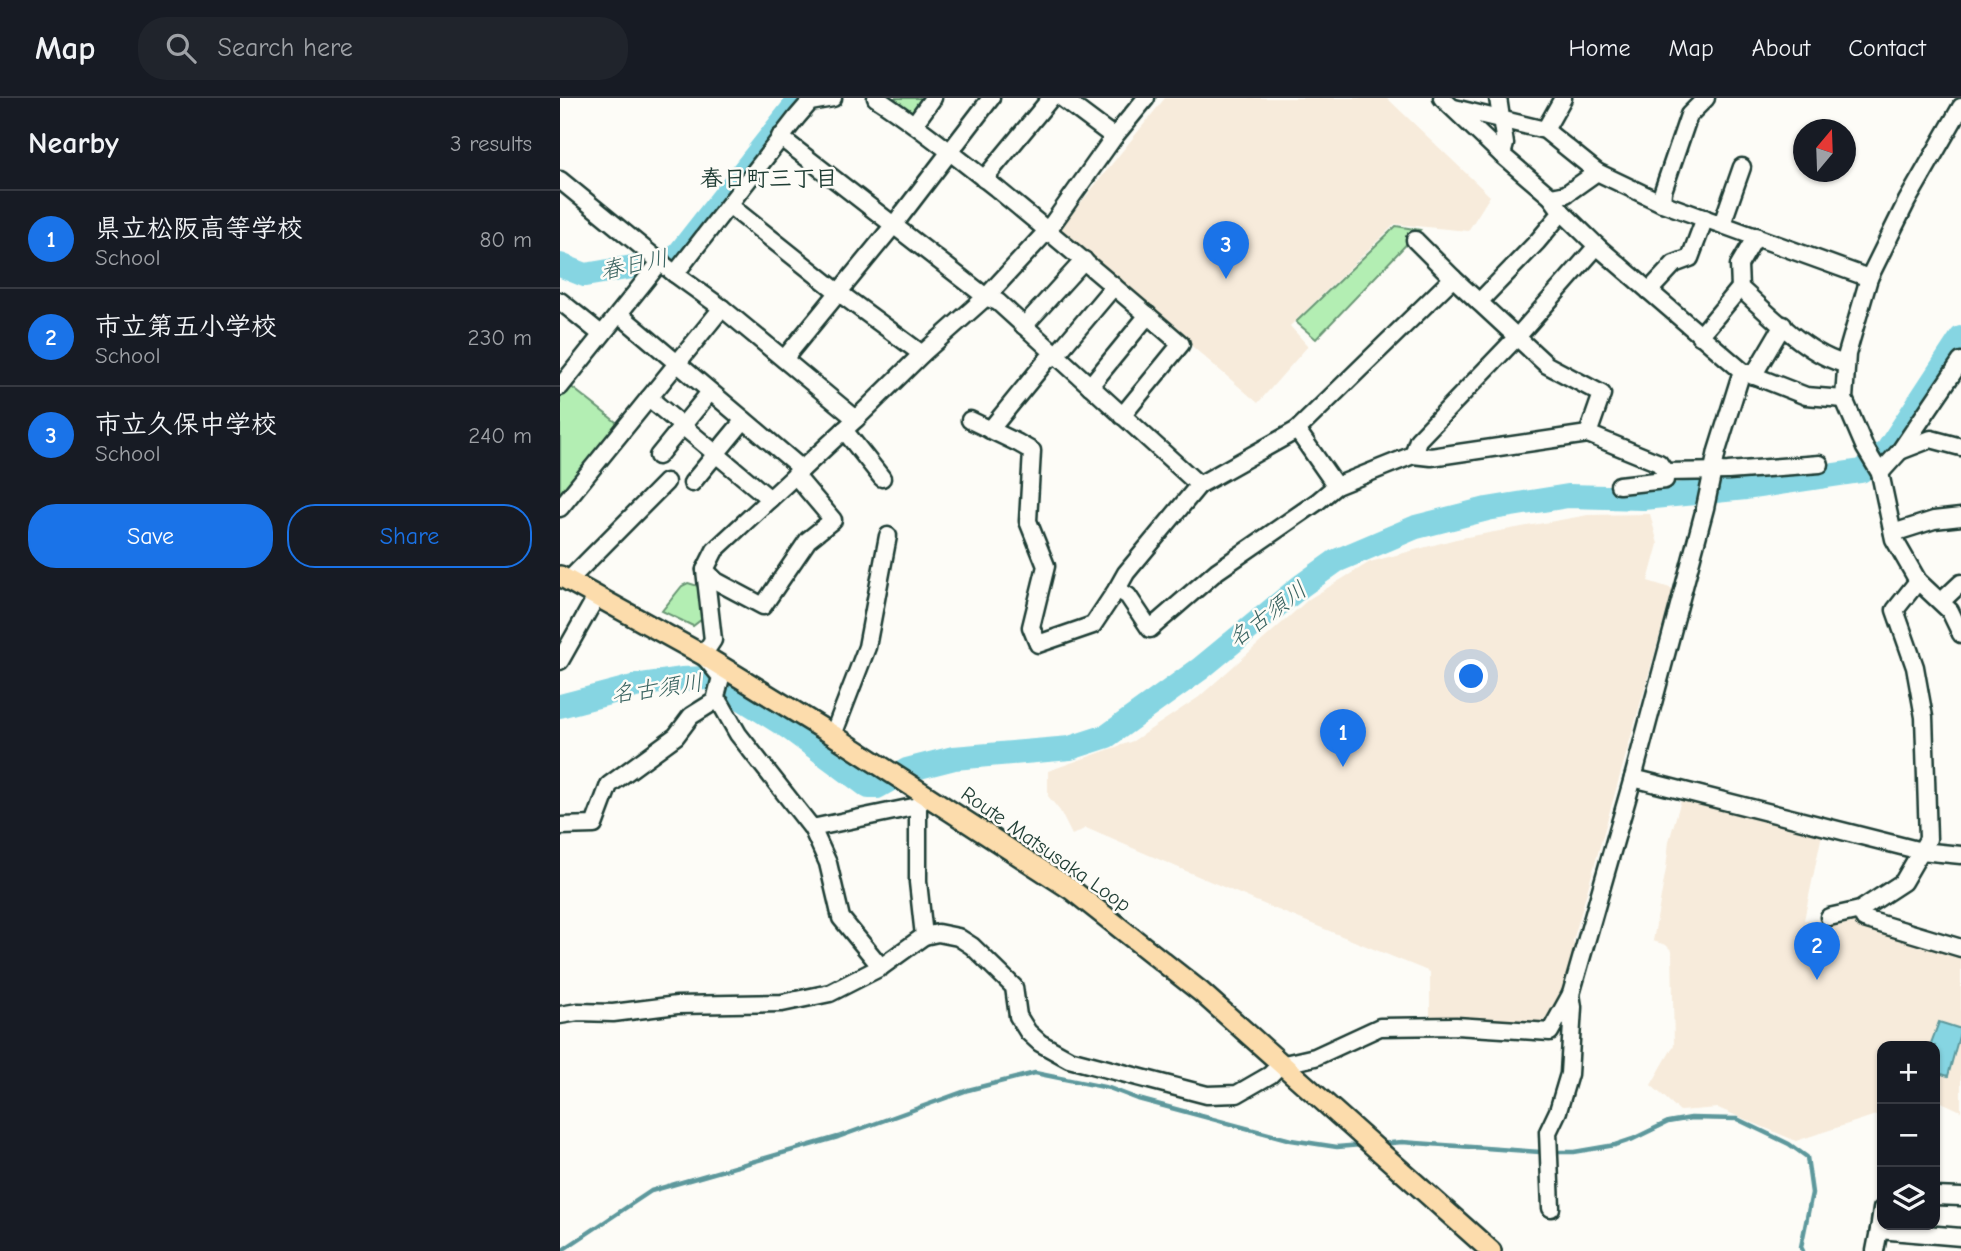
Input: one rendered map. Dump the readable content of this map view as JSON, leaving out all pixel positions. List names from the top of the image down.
{
  "streets": {
    "main road": ["Route Matsusaka Loop"]
  },
  "districts": ["春日町三丁目"],
  "water": ["春日川", "名古須川"],
  "north": "top",
  "page": {
    "header": "Map",
    "search": "Search here",
    "nav": [
      "Home",
      "Map",
      "About",
      "Contact"
    ],
    "heading": ["Nearby", "3 results"],
    "list": [
      {
        "mark": "1",
        "name": "県立松阪高等学校",
        "note": "School",
        "value": "80 m"
      },
      {
        "mark": "2",
        "name": "市立第五小学校",
        "note": "School",
        "value": "230 m"
      },
      {
        "mark": "3",
        "name": "市立久保中学校",
        "note": "School",
        "value": "240 m"
      }
    ],
    "pins": ["3", "1", "2"],
    "buttons": ["Save", "Share"],
    "map_buttons": ["+", "−"]
  }
}
